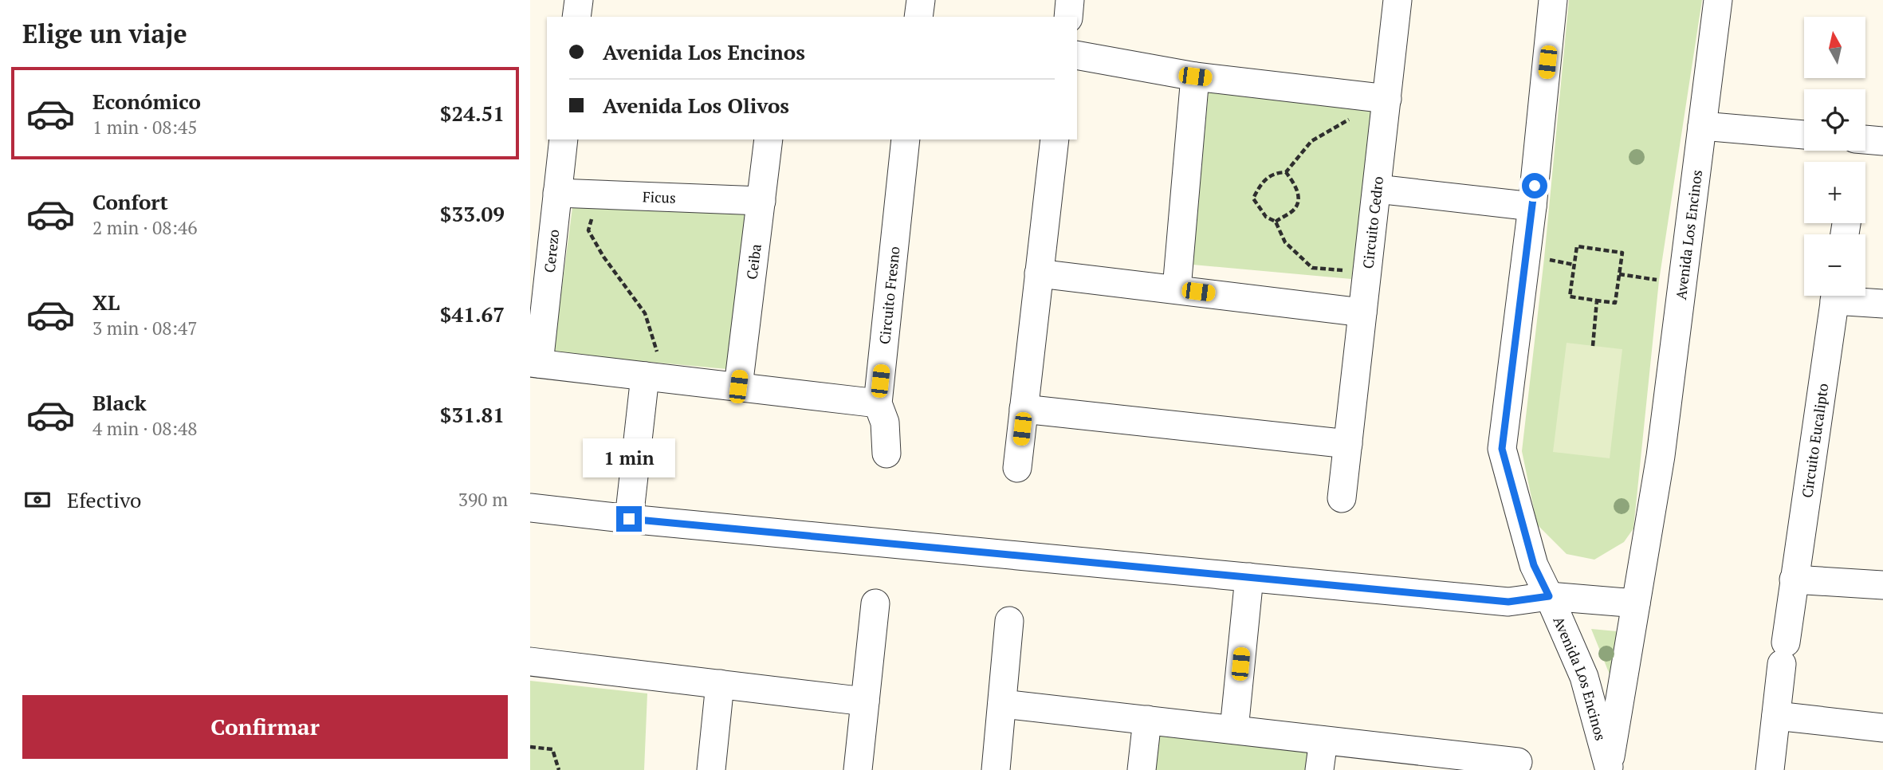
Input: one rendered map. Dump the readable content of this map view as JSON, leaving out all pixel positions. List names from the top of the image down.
{
  "streets": {
    "street": [
      "Ficus",
      "Circuito Cedro",
      "Avenida Los Encinos",
      "Cerezo",
      "Ceiba",
      "Circuito Fresno",
      "Circuito Eucalipto"
    ]
  },
  "crossings": [
    ["Ficus", "Cerezo"],
    ["Ficus", "Ceiba"]
  ],
  "north": "top",
  "page": {
    "heading": "Elige un viaje",
    "map_buttons": ["+", "−"],
    "banner": ["Avenida Los Encinos", "Avenida Los Olivos"],
    "list": [
      {
        "name": "Económico",
        "note": "1 min · 08:45",
        "value": "$24.51"
      },
      {
        "name": "Confort",
        "note": "2 min · 08:46",
        "value": "$33.09"
      },
      {
        "name": "XL",
        "note": "3 min · 08:47",
        "value": "$41.67"
      },
      {
        "name": "Black",
        "note": "4 min · 08:48",
        "value": "$31.81"
      }
    ],
    "bubble": "1 min",
    "pay": ["Efectivo", "390 m"],
    "buttons": "Confirmar"
  }
}
